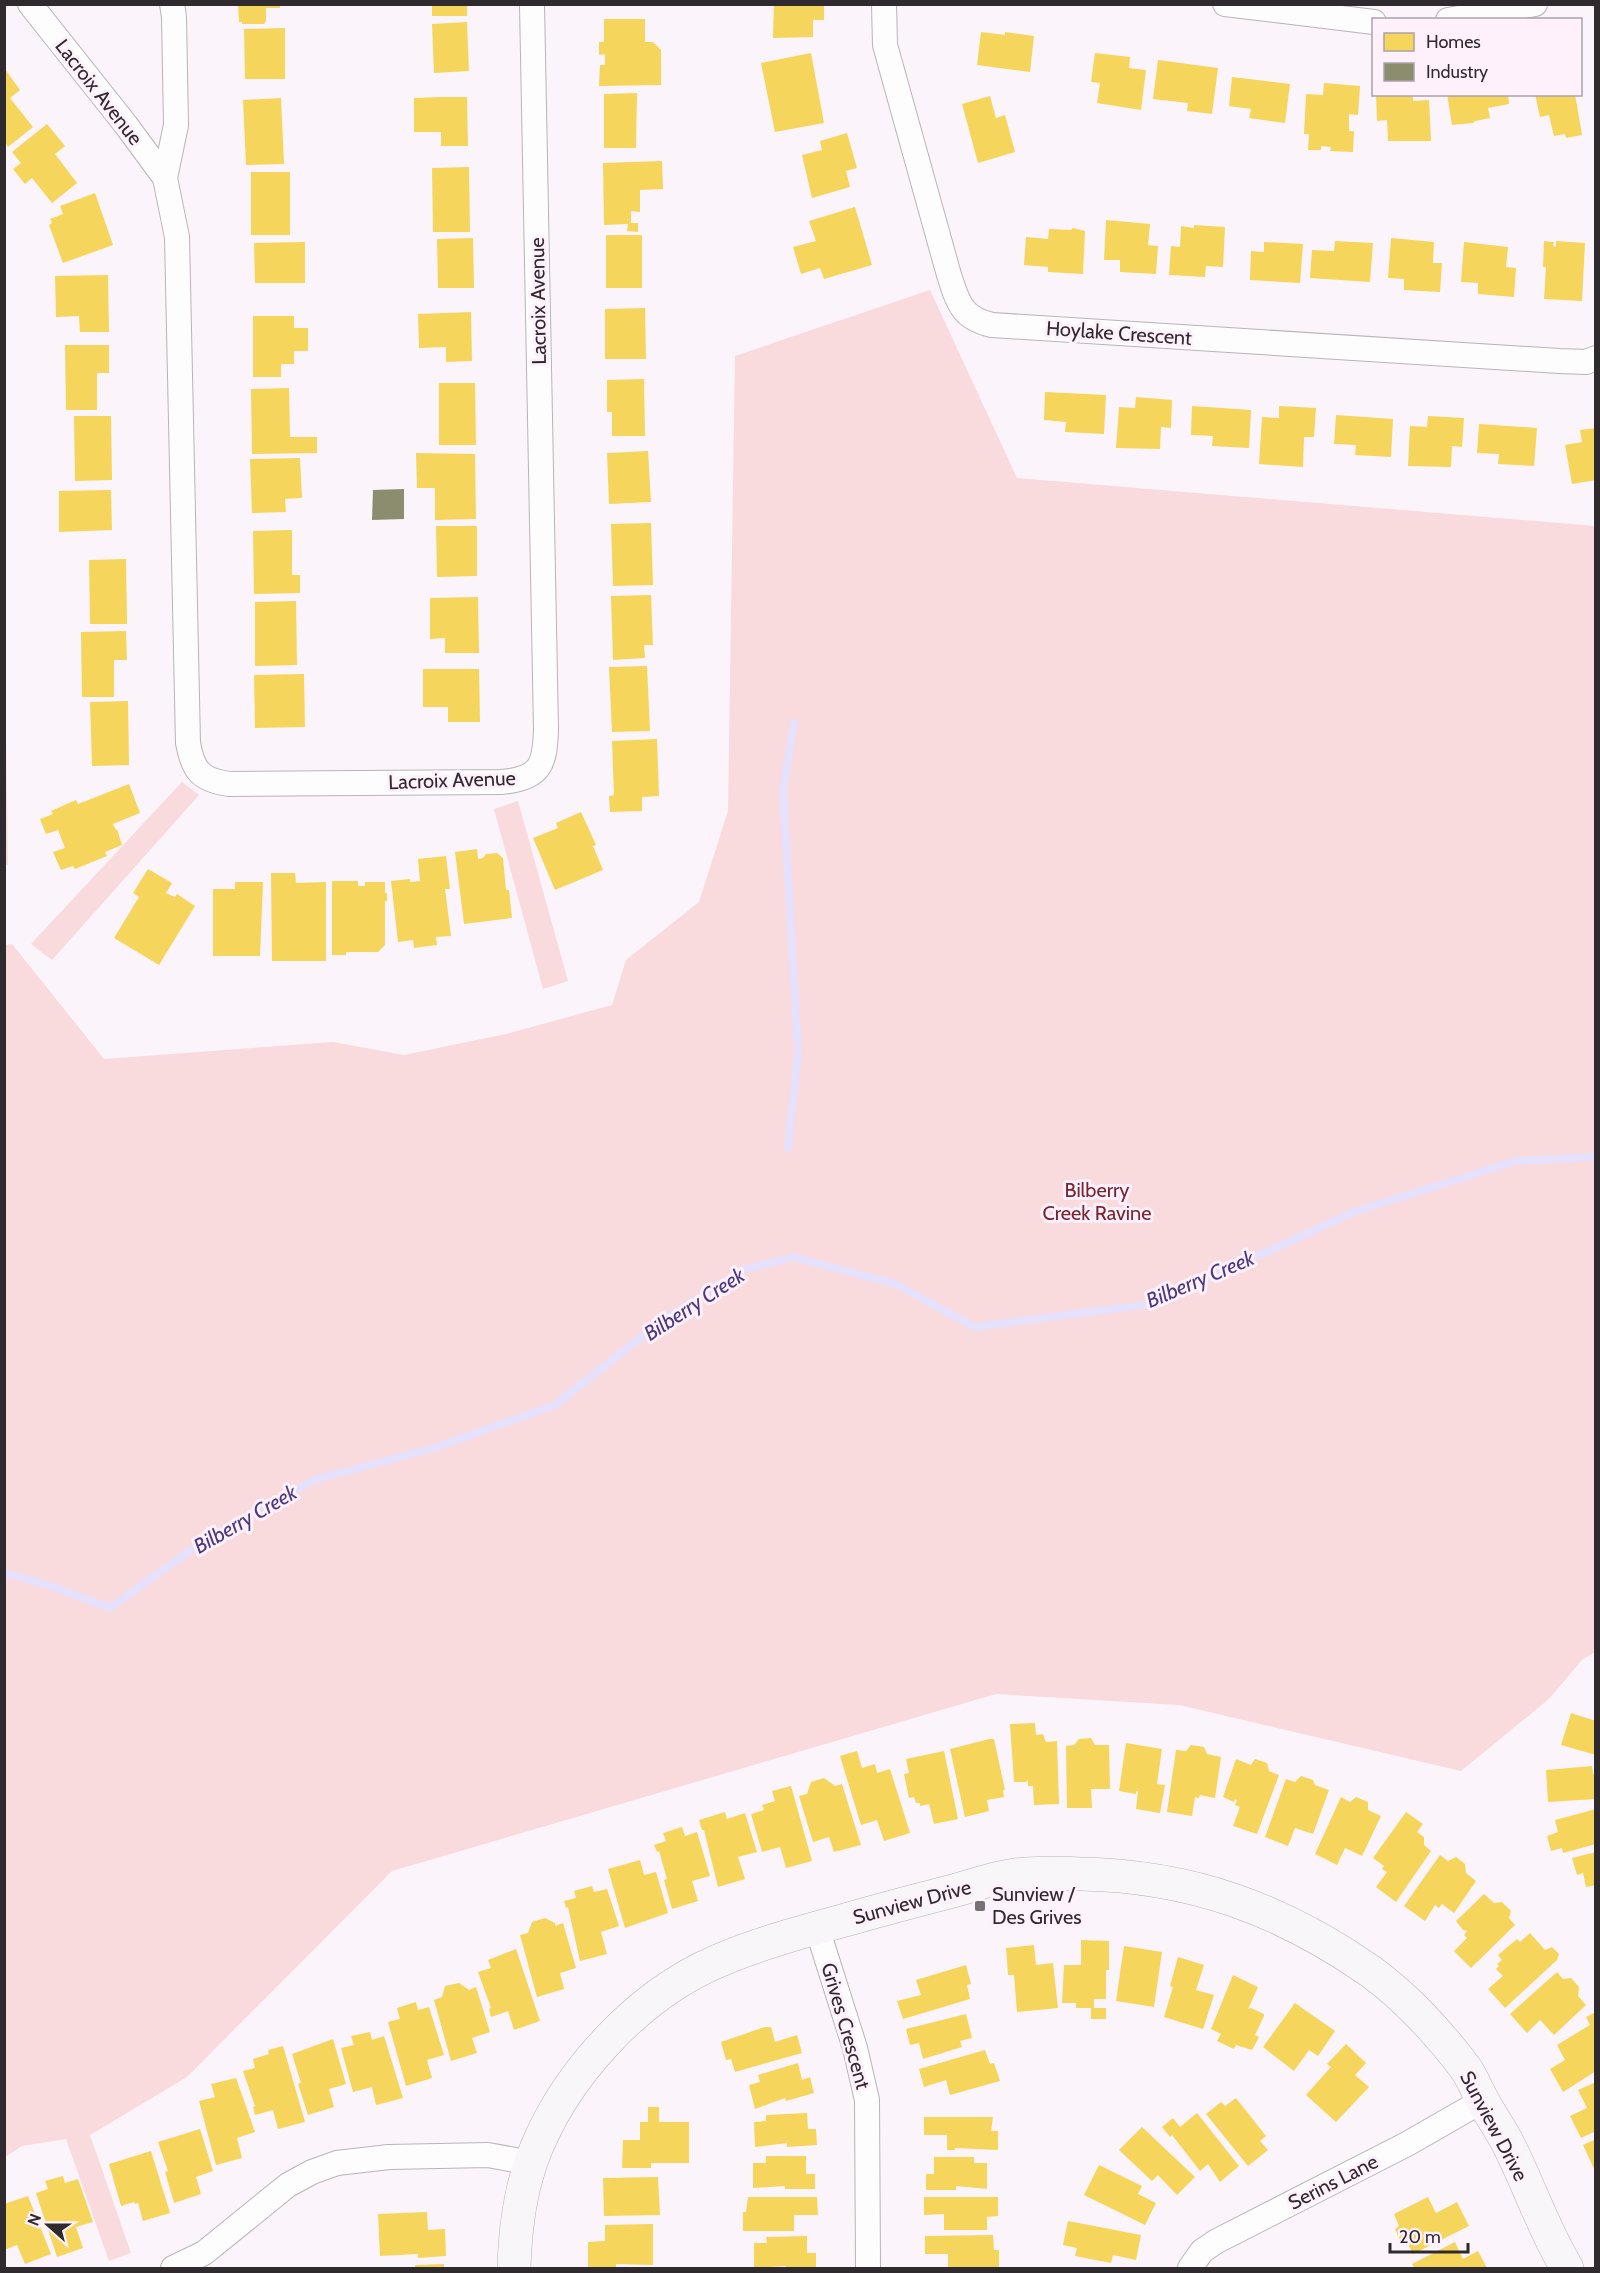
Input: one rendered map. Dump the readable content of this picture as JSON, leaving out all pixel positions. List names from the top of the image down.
{
  "streets": {
    "street": [
      "Lacroix Avenue",
      "Hoylake Crescent",
      "Sunview Drive",
      "Grives Crescent",
      "Serins Lane"
    ]
  },
  "crossings": [
    ["Sunview Drive", "Grives Crescent"],
    ["Sunview Drive", "Serins Lane"]
  ],
  "water": ["Bilberry Creek"],
  "parks": ["Bilberry Creek Ravine"],
  "places": {
    "transit": ["Sunview / Des Grives"]
  },
  "legend": ["Homes", "Industry"],
  "scale_bar": "20 m",
  "north": "left"
}
